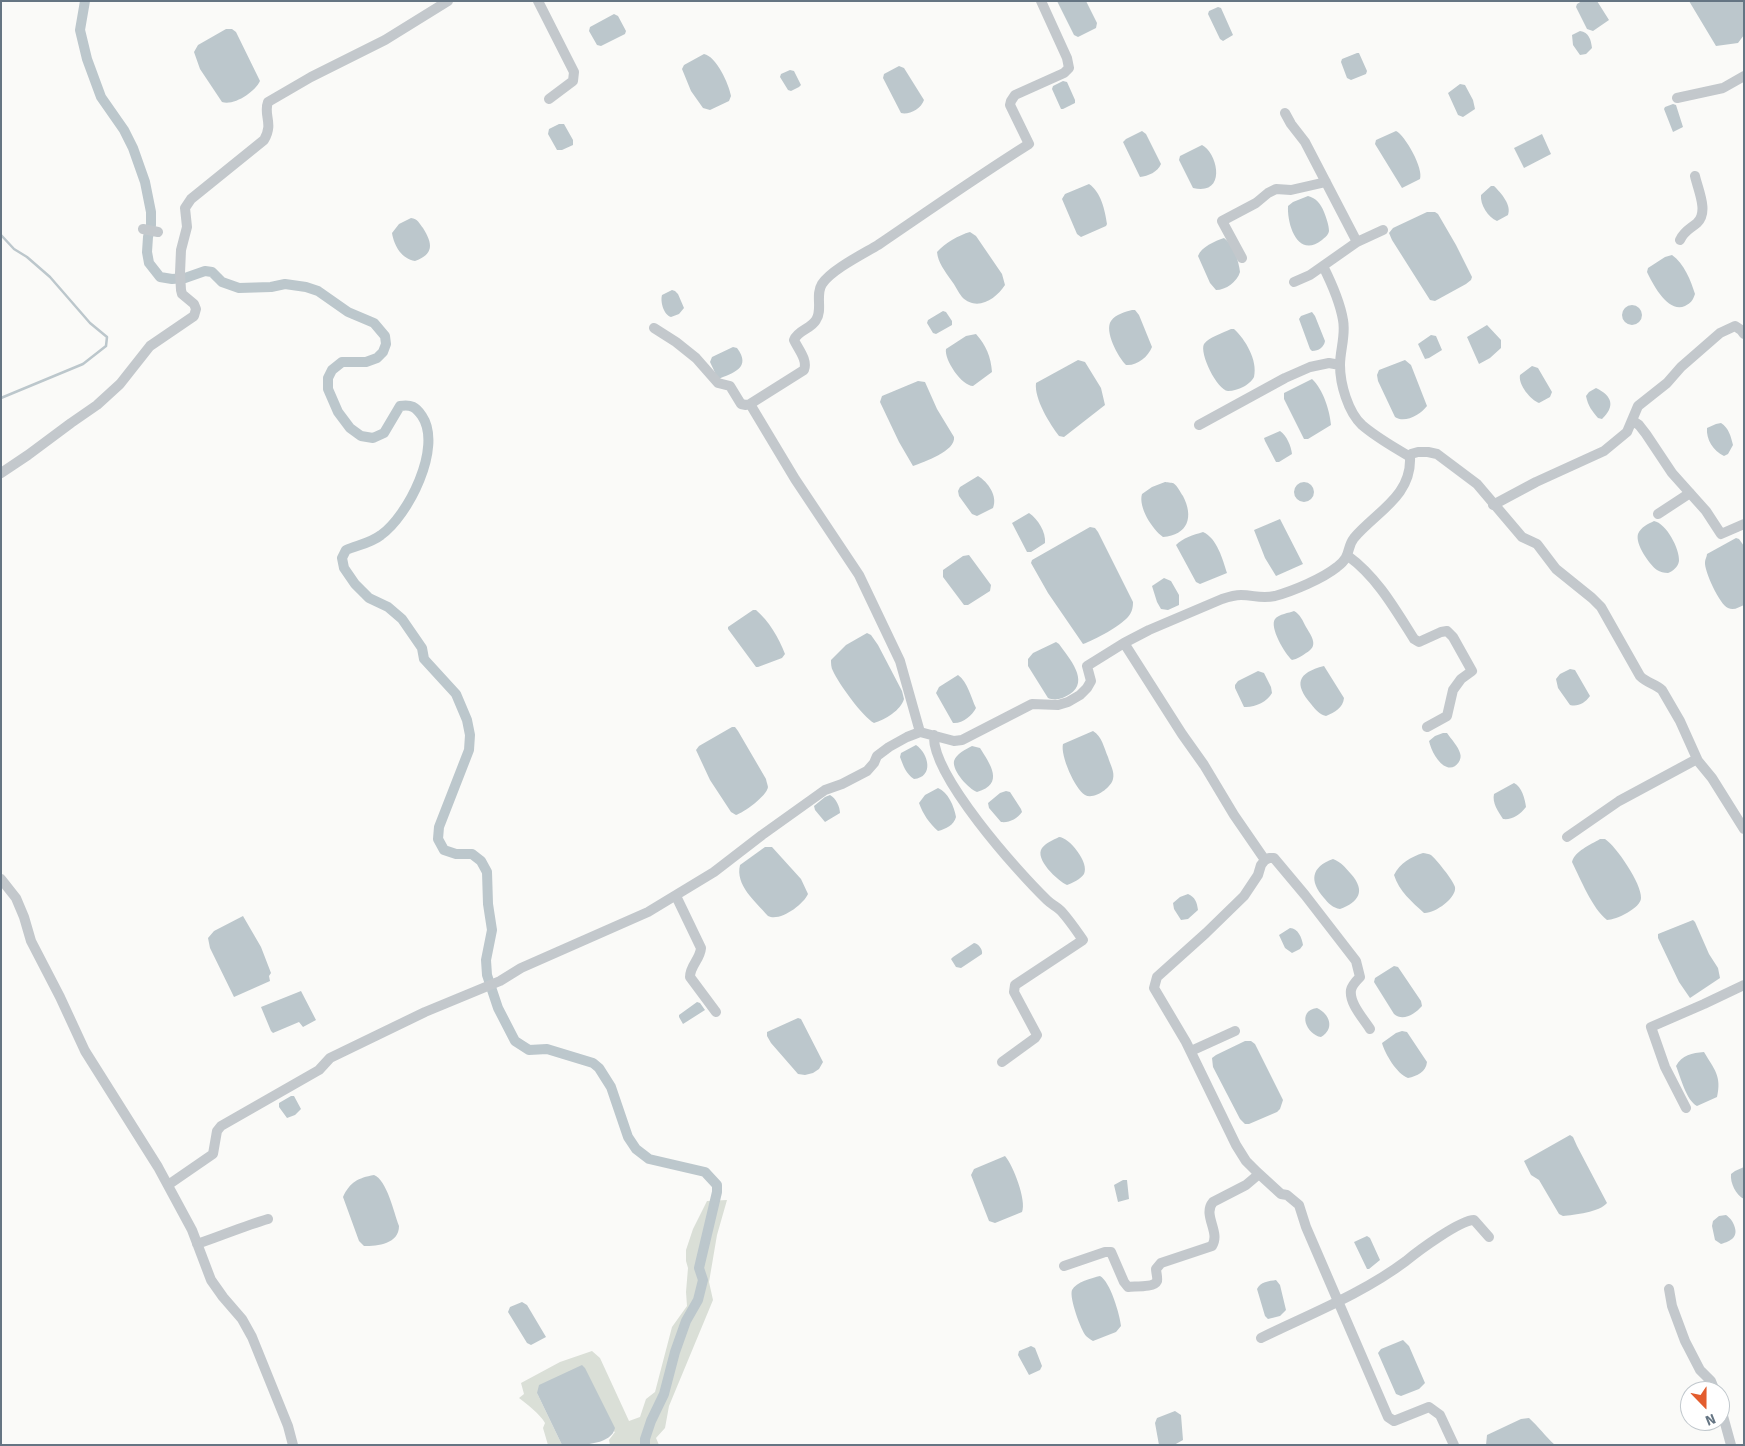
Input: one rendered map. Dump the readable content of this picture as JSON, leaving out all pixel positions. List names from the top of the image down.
{
  "north": "bottom"
}
